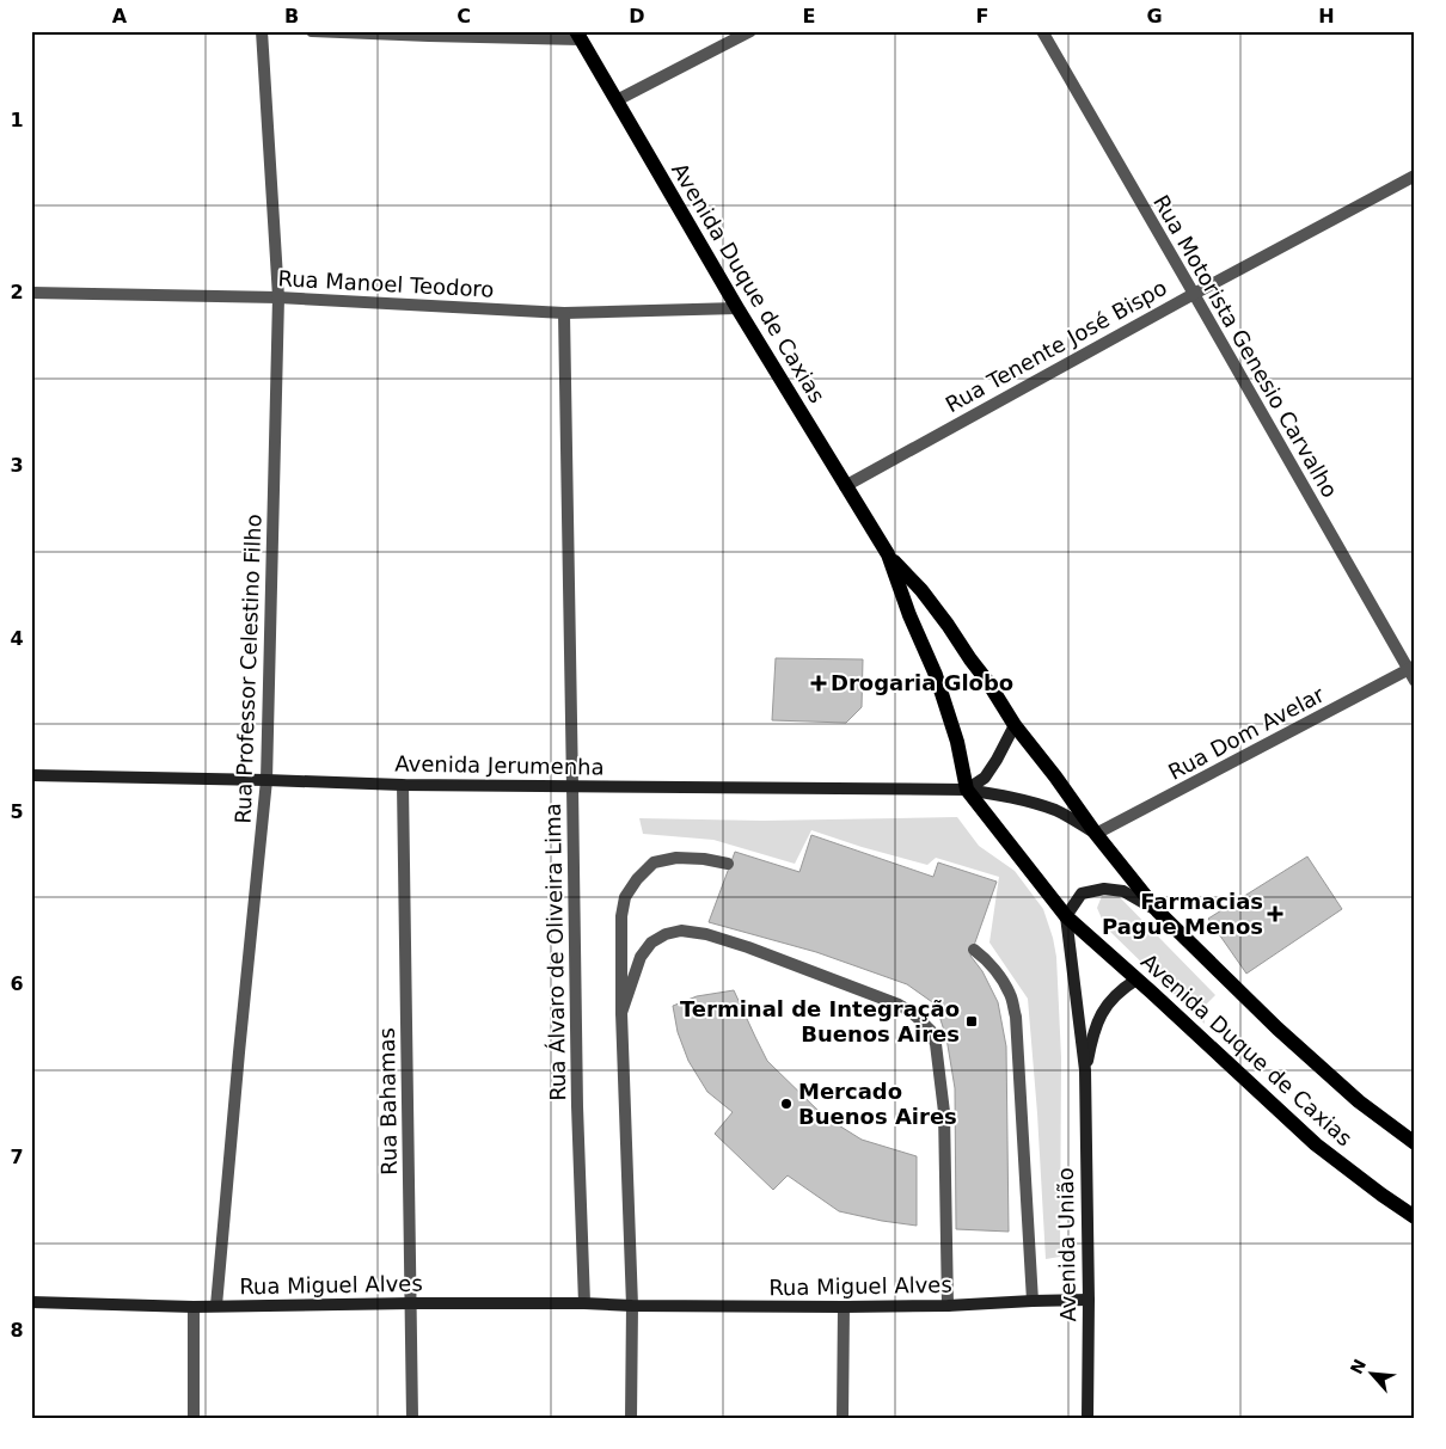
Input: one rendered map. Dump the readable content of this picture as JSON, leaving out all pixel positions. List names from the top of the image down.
{
  "streets": {
    "main road": [
      "Avenida Duque de Caxias",
      "Avenida Jerumenha",
      "Avenida União",
      "Rua Miguel Alves"
    ],
    "street": [
      "Rua Manoel Teodoro",
      "Rua Tenente José Bispo",
      "Rua Motorista Genesio Carvalho",
      "Rua Professor Celestino Filho",
      "Rua Dom Avelar",
      "Rua Álvaro de Oliveira Lima",
      "Rua Bahamas"
    ]
  },
  "crossings": [
    ["Avenida Duque de Caxias", "Rua Manoel Teodoro"],
    ["Avenida Duque de Caxias", "Rua Tenente José Bispo"],
    ["Avenida Duque de Caxias", "Rua Dom Avelar"],
    ["Avenida Duque de Caxias", "Avenida Jerumenha"],
    ["Avenida Duque de Caxias", "Avenida União"],
    ["Rua Manoel Teodoro", "Rua Professor Celestino Filho"],
    ["Rua Manoel Teodoro", "Rua Álvaro de Oliveira Lima"],
    ["Rua Tenente José Bispo", "Rua Motorista Genesio Carvalho"],
    ["Rua Motorista Genesio Carvalho", "Rua Dom Avelar"],
    ["Rua Professor Celestino Filho", "Avenida Jerumenha"],
    ["Rua Professor Celestino Filho", "Rua Miguel Alves"],
    ["Rua Dom Avelar", "Avenida Jerumenha"],
    ["Avenida Jerumenha", "Rua Álvaro de Oliveira Lima"],
    ["Avenida Jerumenha", "Rua Bahamas"],
    ["Rua Álvaro de Oliveira Lima", "Rua Miguel Alves"],
    ["Rua Bahamas", "Rua Miguel Alves"],
    ["Avenida União", "Rua Miguel Alves"]
  ],
  "places": {
    "health": ["Drogaria Globo", "Farmacias Pague Menos"],
    "transit": ["Terminal de Integração Buenos Aires"],
    "other": ["Mercado Buenos Aires"]
  },
  "north": "top left",
  "grid": {
    "columns": [
      "A",
      "B",
      "C",
      "D",
      "E",
      "F",
      "G",
      "H"
    ],
    "rows": [
      "1",
      "2",
      "3",
      "4",
      "5",
      "6",
      "7",
      "8"
    ]
  }
}
